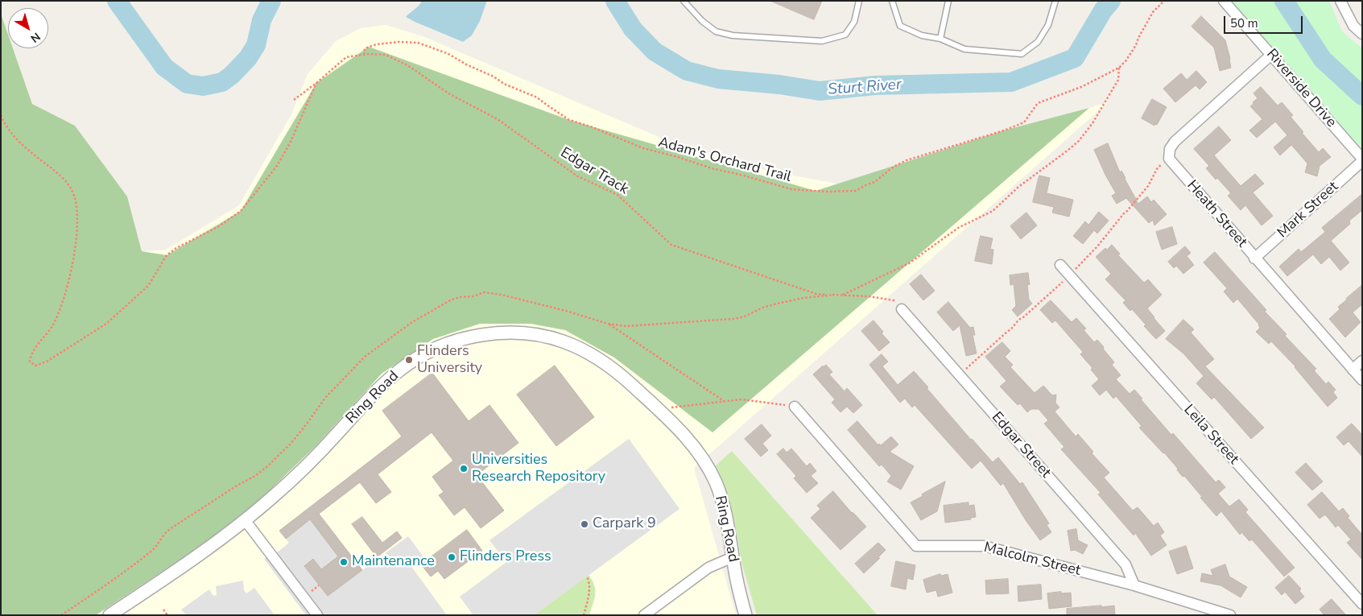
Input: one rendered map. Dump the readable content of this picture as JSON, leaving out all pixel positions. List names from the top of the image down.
{
  "streets": {
    "street": [
      "Riverside Drive",
      "Mark Street",
      "Heath Street",
      "Ring Road",
      "Leila Street",
      "Edgar Street",
      "Malcolm Street"
    ],
    "path": ["Adam's Orchard Trail", "Edgar Track"]
  },
  "crossings": [
    ["Riverside Drive", "Mark Street"],
    ["Riverside Drive", "Heath Street"],
    ["Adam's Orchard Trail", "Edgar Track"],
    ["Edgar Track", "Edgar Street"],
    ["Mark Street", "Heath Street"],
    ["Edgar Street", "Malcolm Street"]
  ],
  "water": ["Sturt River"],
  "places": [
    "Flinders University",
    "Universities Research Repository",
    "Carpark 9",
    "Flinders Press",
    "Maintenance"
  ],
  "scale_bar": "50 m",
  "north": "bottom right"
}
